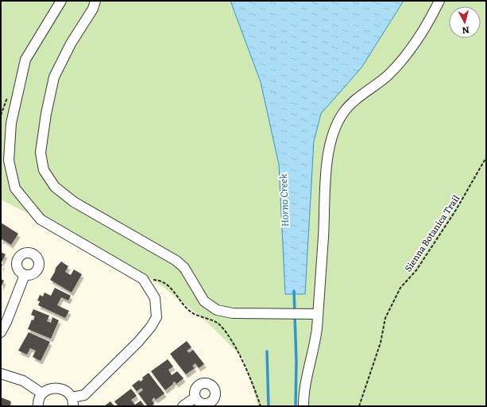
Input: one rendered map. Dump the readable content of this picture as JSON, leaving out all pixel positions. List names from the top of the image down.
{
  "streets": {
    "path": ["Sienna Botanica Trail"]
  },
  "water": ["Horno Creek"],
  "north": "bottom"
}
